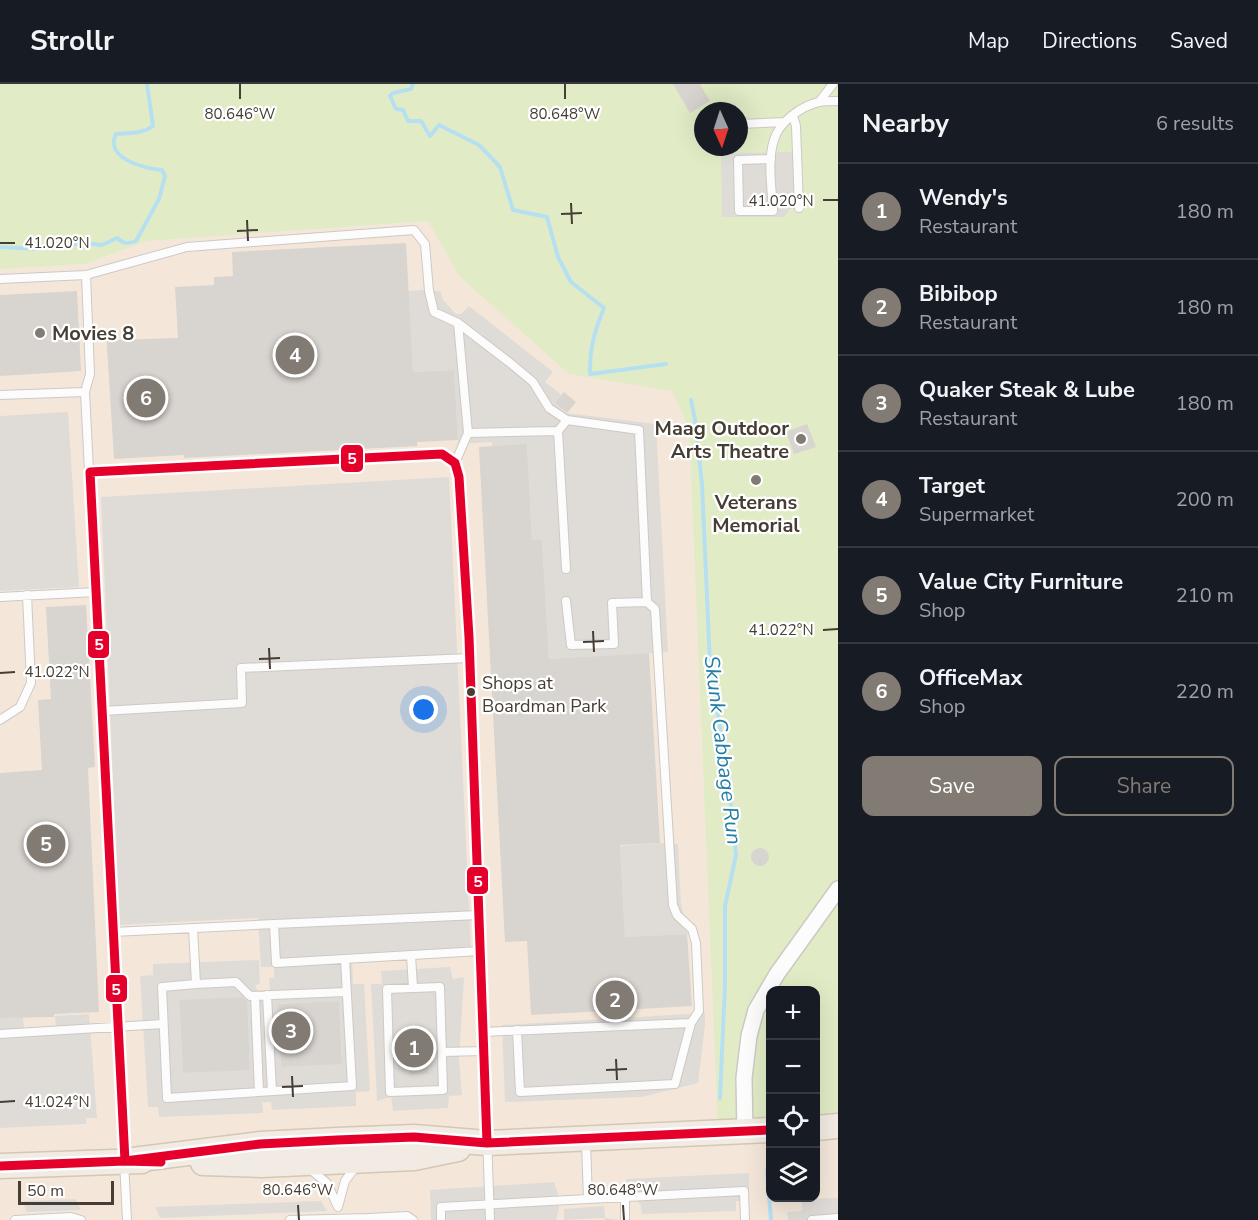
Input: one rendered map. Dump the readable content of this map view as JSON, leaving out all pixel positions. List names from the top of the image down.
{
  "water": ["Skunk Cabbage Run"],
  "places": [
    "Movies 8",
    "Maag Outdoor Arts Theatre",
    "Veterans Memorial",
    "Shops at Boardman Park"
  ],
  "lines": ["transit line 5"],
  "scale_bar": "50 m",
  "north": "bottom",
  "page": {
    "header": "Strollr",
    "nav": ["Map", "Directions", "Saved"],
    "heading": ["Nearby", "6 results"],
    "list": [
      {
        "mark": "1",
        "name": "Wendy's",
        "note": "Restaurant",
        "value": "180 m"
      },
      {
        "mark": "2",
        "name": "Bibibop",
        "note": "Restaurant",
        "value": "180 m"
      },
      {
        "mark": "3",
        "name": "Quaker Steak & Lube",
        "note": "Restaurant",
        "value": "180 m"
      },
      {
        "mark": "4",
        "name": "Target",
        "note": "Supermarket",
        "value": "200 m"
      },
      {
        "mark": "5",
        "name": "Value City Furniture",
        "note": "Shop",
        "value": "210 m"
      },
      {
        "mark": "6",
        "name": "OfficeMax",
        "note": "Shop",
        "value": "220 m"
      }
    ],
    "pins": [
      "4",
      "6",
      "5",
      "2",
      "3",
      "1"
    ],
    "buttons": ["Save", "Share"],
    "map_buttons": ["+", "−"],
    "scale": "50 m"
  },
  "coordinates": [
    "80.646°W",
    "80.648°W",
    "41.020°N",
    "41.022°N",
    "41.024°N"
  ]
}
